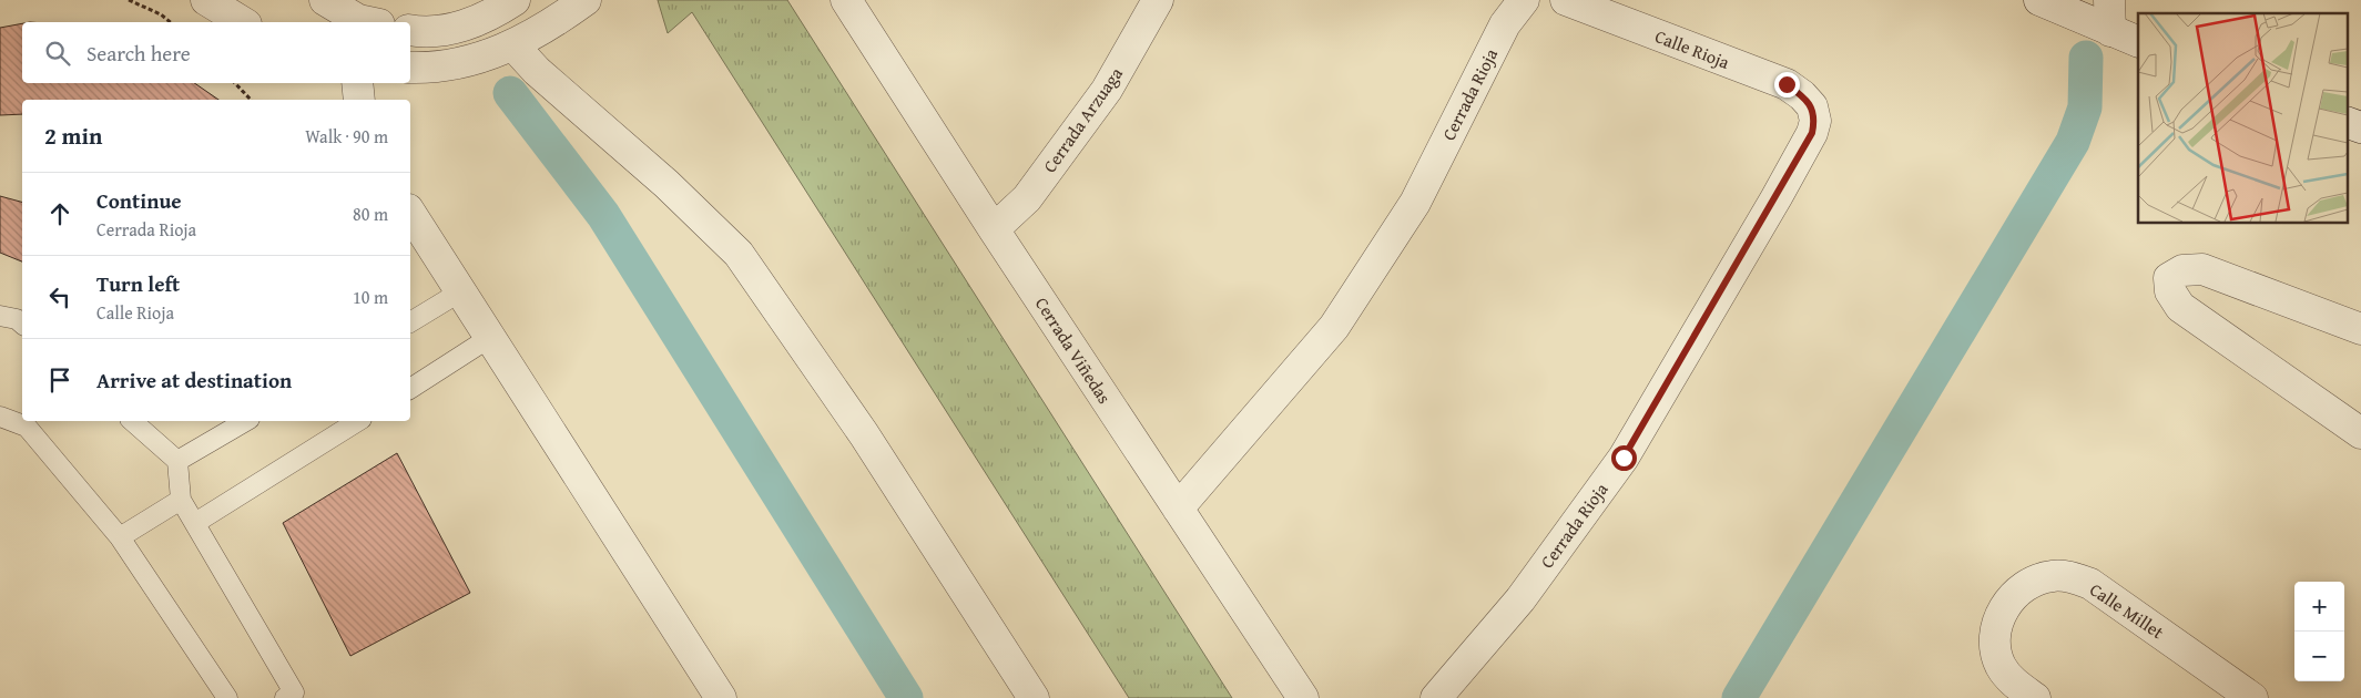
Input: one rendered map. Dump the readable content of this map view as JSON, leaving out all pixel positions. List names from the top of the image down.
{
  "streets": {
    "street": [
      "Calle Rioja",
      "Cerrada Rioja",
      "Cerrada Arzuaga",
      "Cerrada Viñedas",
      "Calle Millet"
    ]
  },
  "crossings": [
    ["Calle Rioja", "Cerrada Rioja"],
    ["Cerrada Rioja", "Cerrada Viñedas"],
    ["Cerrada Arzuaga", "Cerrada Viñedas"]
  ],
  "page": {
    "search": "Search here",
    "heading": ["2 min", "Walk · 90 m"],
    "list": [
      ["Continue", "Cerrada Rioja", "80 m"],
      ["Turn left", "Calle Rioja", "10 m"],
      "Arrive at destination"
    ],
    "map_buttons": ["+", "−"]
  }
}
